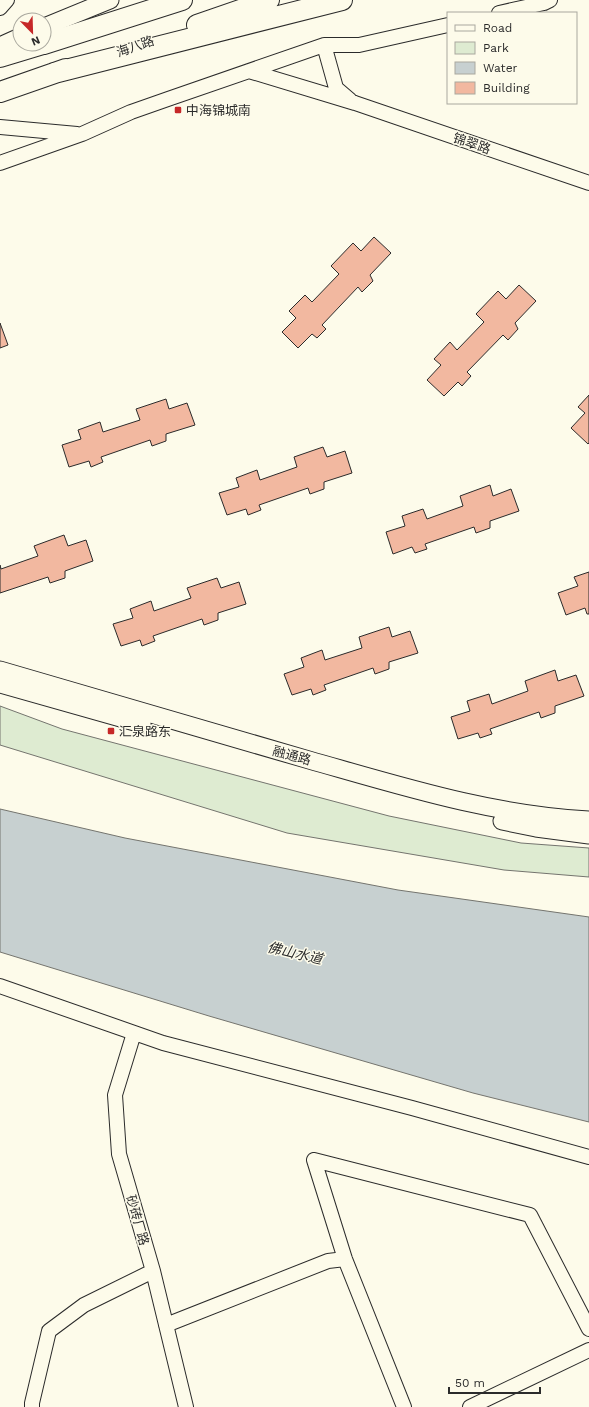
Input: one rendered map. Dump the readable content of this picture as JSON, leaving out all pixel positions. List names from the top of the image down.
{
  "streets": {
    "highway": ["海八路"],
    "main road": ["融通路"],
    "street": ["锦翠路", "砂砖厂路"]
  },
  "water": ["佛山水道"],
  "places": {
    "transit": ["中海锦城南", "汇泉路东"]
  },
  "legend": [
    "Road",
    "Park",
    "Water",
    "Building"
  ],
  "scale_bar": "50 m",
  "north": "bottom right"
}
